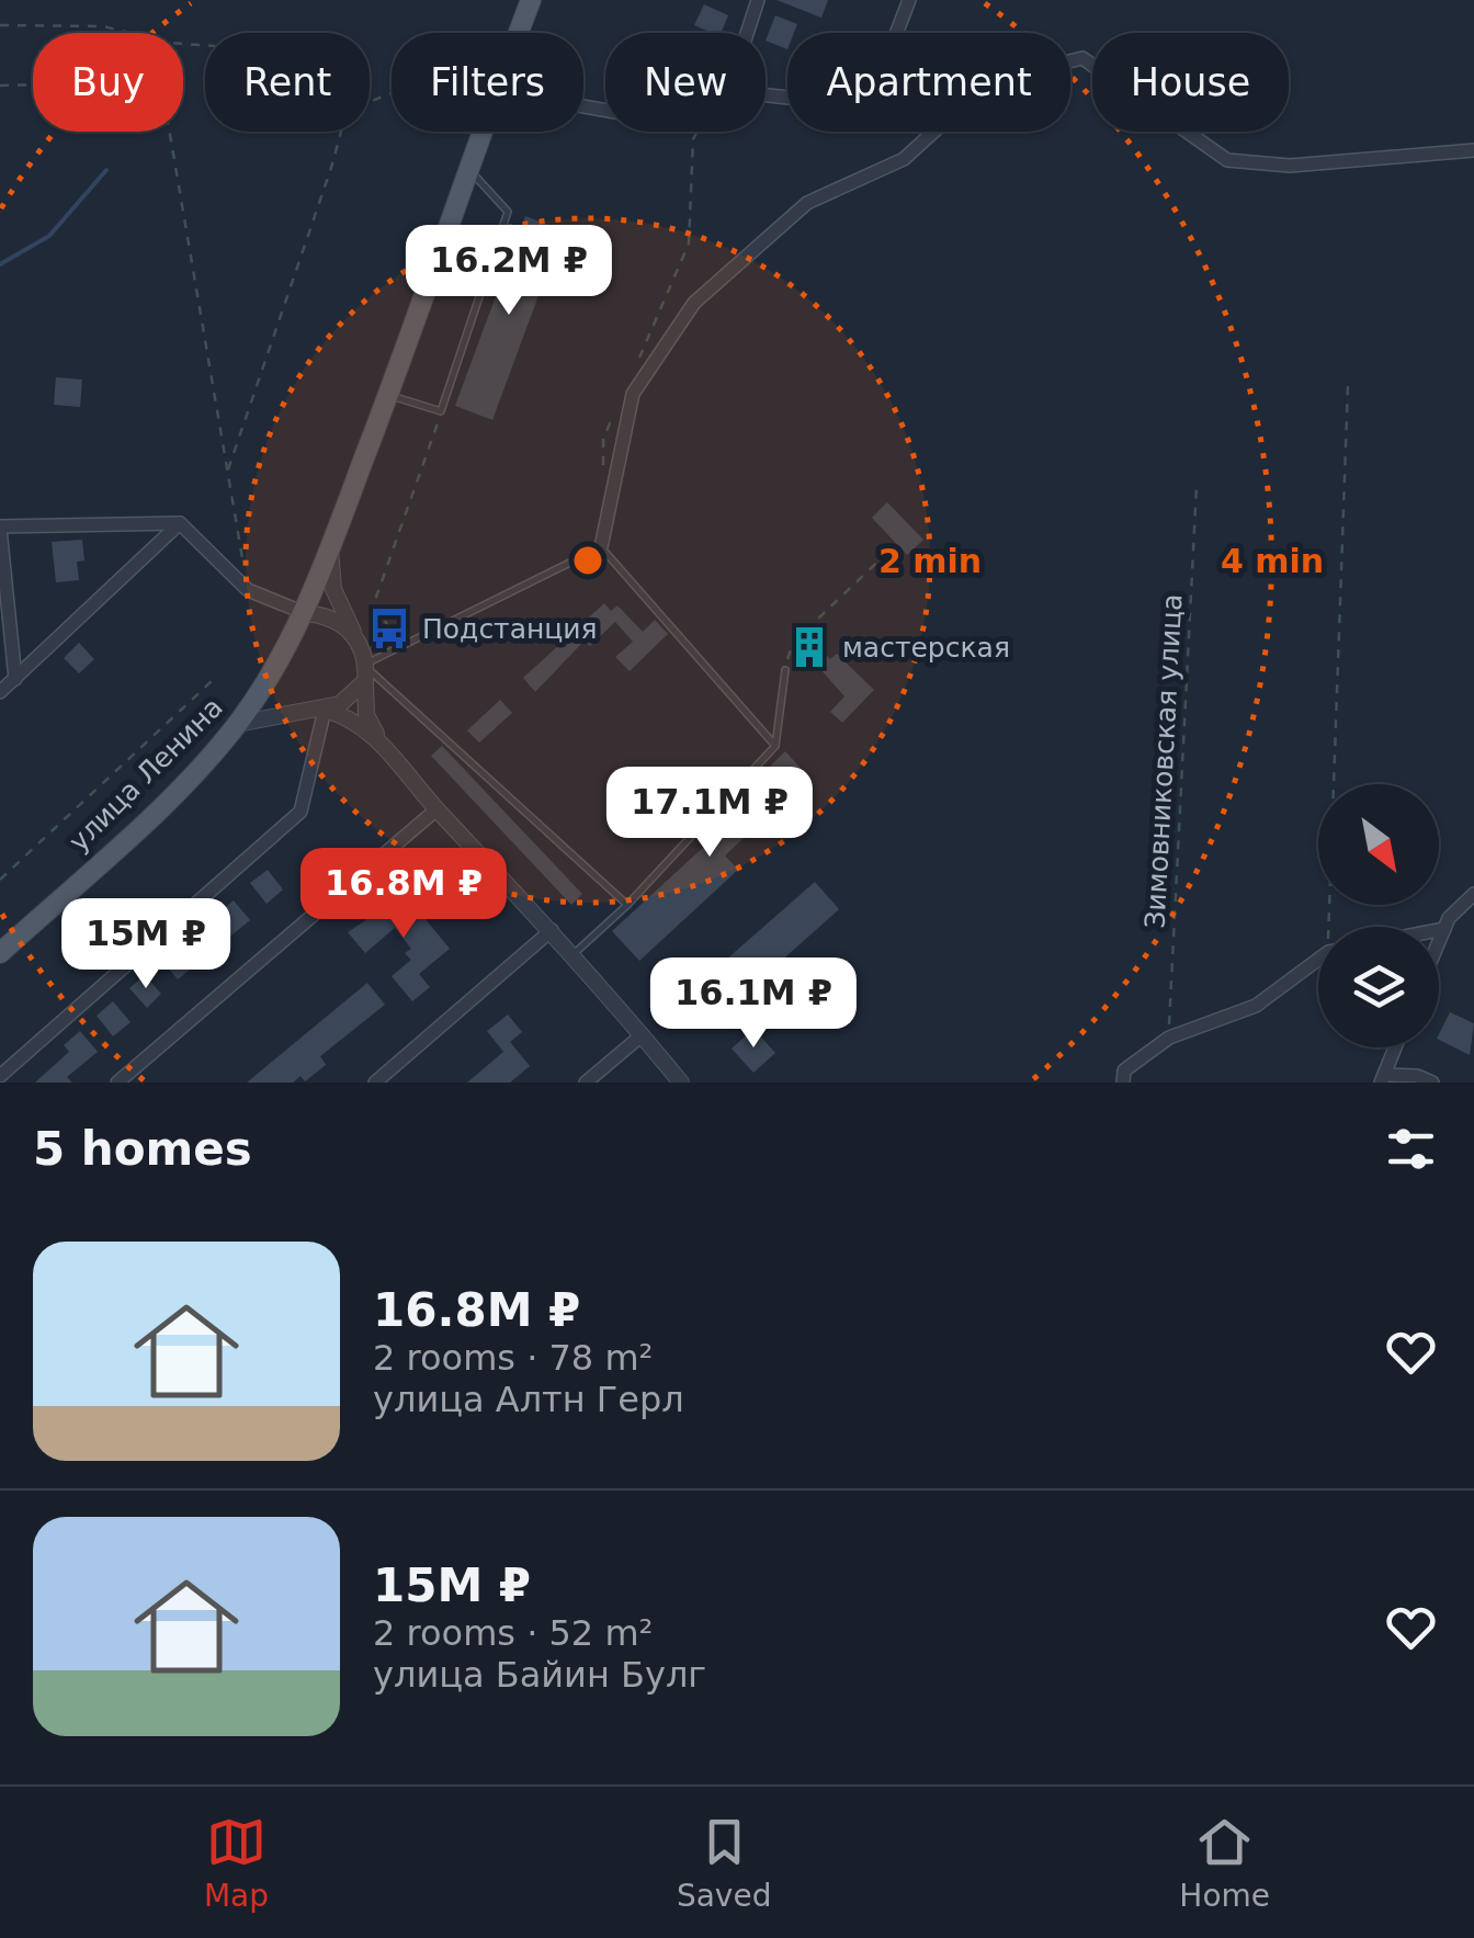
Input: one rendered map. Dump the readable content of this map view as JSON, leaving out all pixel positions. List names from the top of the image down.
{
  "streets": {
    "main road": ["улица Ленина"],
    "path": ["Зимовниковская улица"]
  },
  "places": {
    "bus stop": ["Подстанция"],
    "building": ["мастерская"]
  },
  "north": "bottom right",
  "page": {
    "chip": [
      "Buy",
      "Rent",
      "Filters",
      "New",
      "Apartment",
      "House"
    ],
    "price": [
      "16.2M ₽",
      "17.1M ₽",
      "16.8M ₽",
      "15M ₽",
      "16.1M ₽"
    ],
    "heading": "5 homes",
    "list": [
      {
        "name": "16.8M ₽",
        "note": "2 rooms · 78 m² · улица Алтн Герл"
      },
      {
        "name": "15M ₽",
        "note": "2 rooms · 52 m² · улица Байин Булг"
      }
    ],
    "tabs": ["Map", "Saved", "Home"]
  },
  "rings": ["2 min", "4 min"]
}
